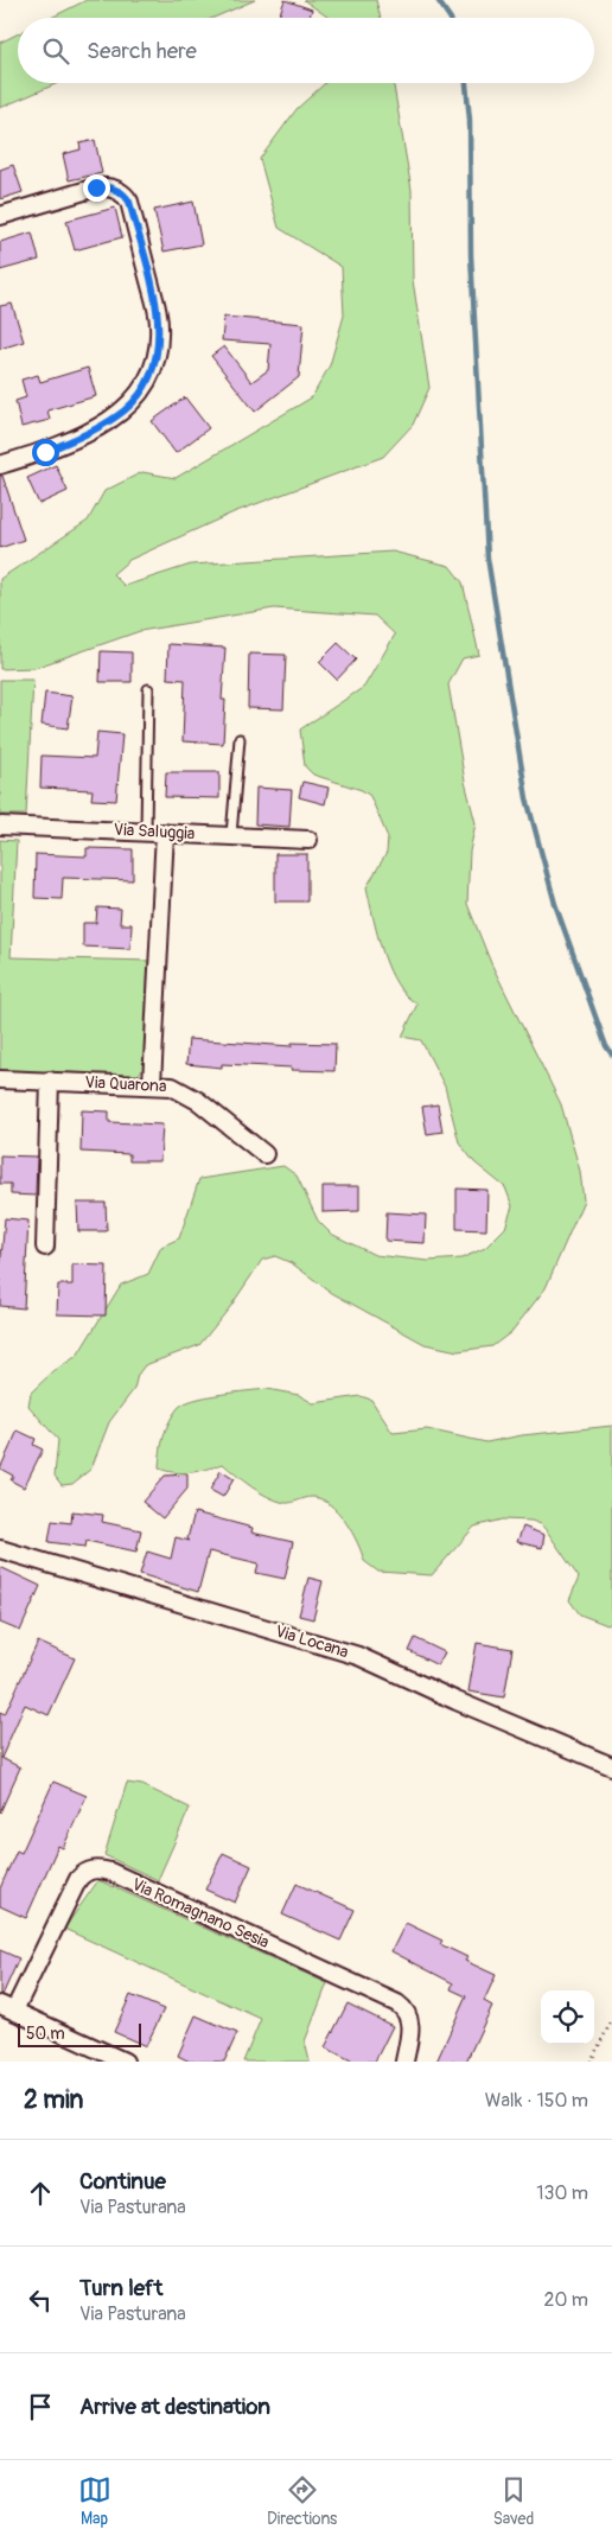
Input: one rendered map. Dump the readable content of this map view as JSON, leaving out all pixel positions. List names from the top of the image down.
{
  "streets": {
    "street": [
      "Via Saluggia",
      "Via Quarona",
      "Via Locana",
      "Via Romagnano Sesia"
    ]
  },
  "scale_bar": "50 m",
  "page": {
    "search": "Search here",
    "scale": "50 m",
    "heading": ["2 min", "Walk · 150 m"],
    "list": [
      ["Continue", "Via Pasturana", "130 m"],
      ["Turn left", "Via Pasturana", "20 m"],
      "Arrive at destination"
    ],
    "nav": ["Map", "Directions", "Saved"]
  }
}
